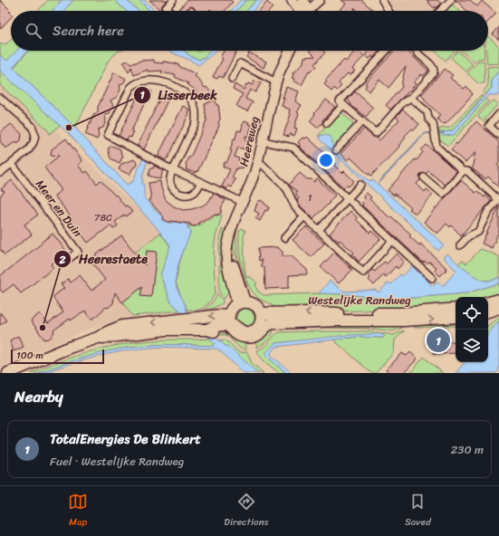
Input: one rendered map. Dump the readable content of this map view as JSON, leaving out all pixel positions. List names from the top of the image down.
{
  "streets": {
    "main road": ["Heereweg", "Westelijke Randweg"],
    "street": ["Meer en Duin"]
  },
  "crossings": [
    ["Heereweg", "Westelijke Randweg"]
  ],
  "places": ["Lisserbeek", "Heerestaete"],
  "house_numbers": ["1", "78C"],
  "scale_bar": "100 m",
  "page": {
    "search": "Search here",
    "pins": "1",
    "scale": "100 m",
    "heading": "Nearby",
    "list": [
      {
        "mark": "1",
        "name": "TotalEnergies De Blinkert",
        "note": "Fuel · Westelijke Randweg",
        "value": "230 m"
      }
    ],
    "nav": ["Map", "Directions", "Saved"]
  }
}
